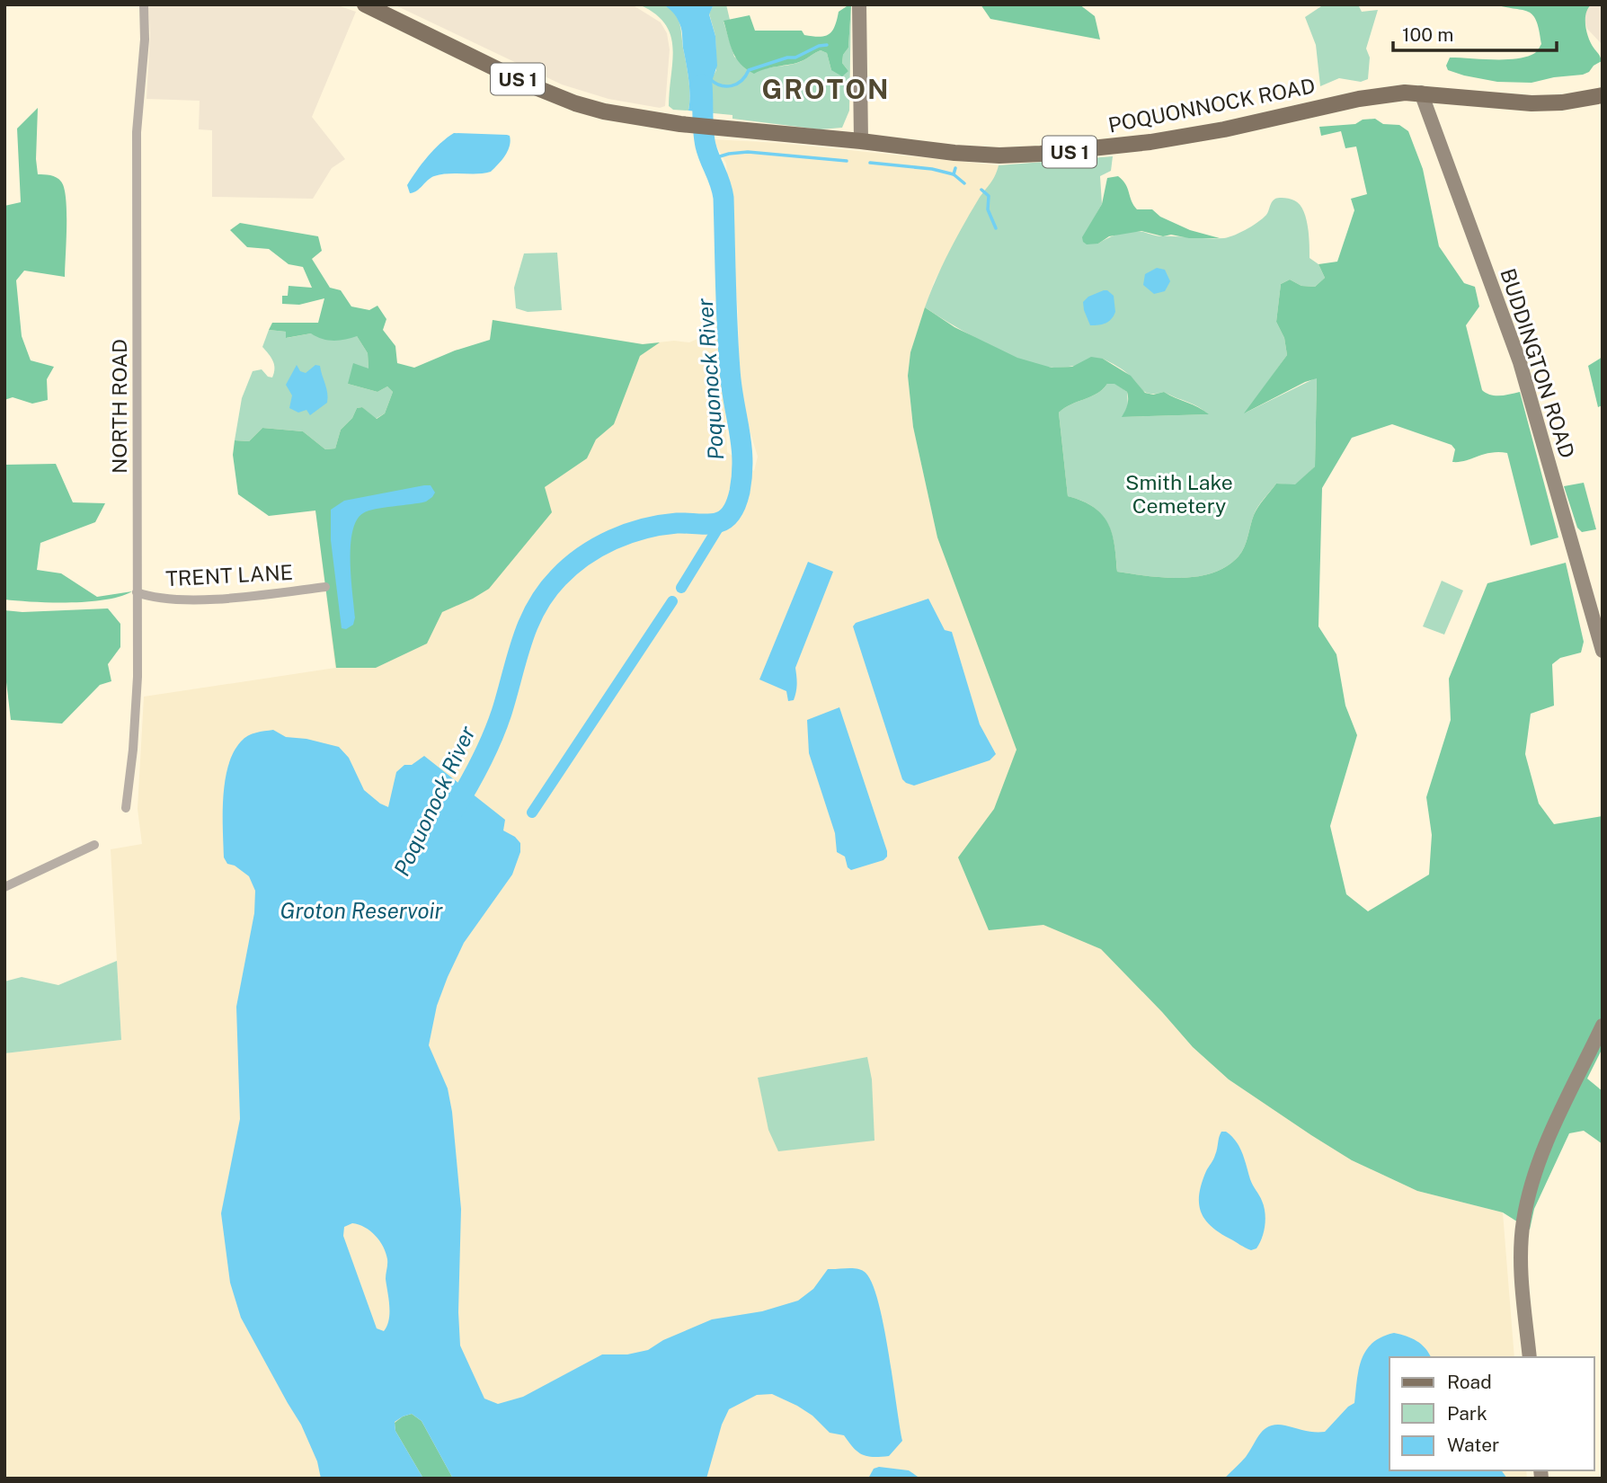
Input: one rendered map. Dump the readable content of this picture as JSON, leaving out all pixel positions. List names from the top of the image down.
{
  "streets": {
    "main road": ["US 1", "POQUONNOCK ROAD"],
    "street": ["BUDDINGTON ROAD", "NORTH ROAD", "TRENT LANE"]
  },
  "crossings": [
    ["POQUONNOCK ROAD", "BUDDINGTON ROAD"],
    ["NORTH ROAD", "TRENT LANE"]
  ],
  "districts": ["GROTON"],
  "water": ["Poquonock River", "Groton Reservoir"],
  "parks": ["Smith Lake Cemetery"],
  "legend": ["Road", "Park", "Water"],
  "scale_bar": "100 m"
}
